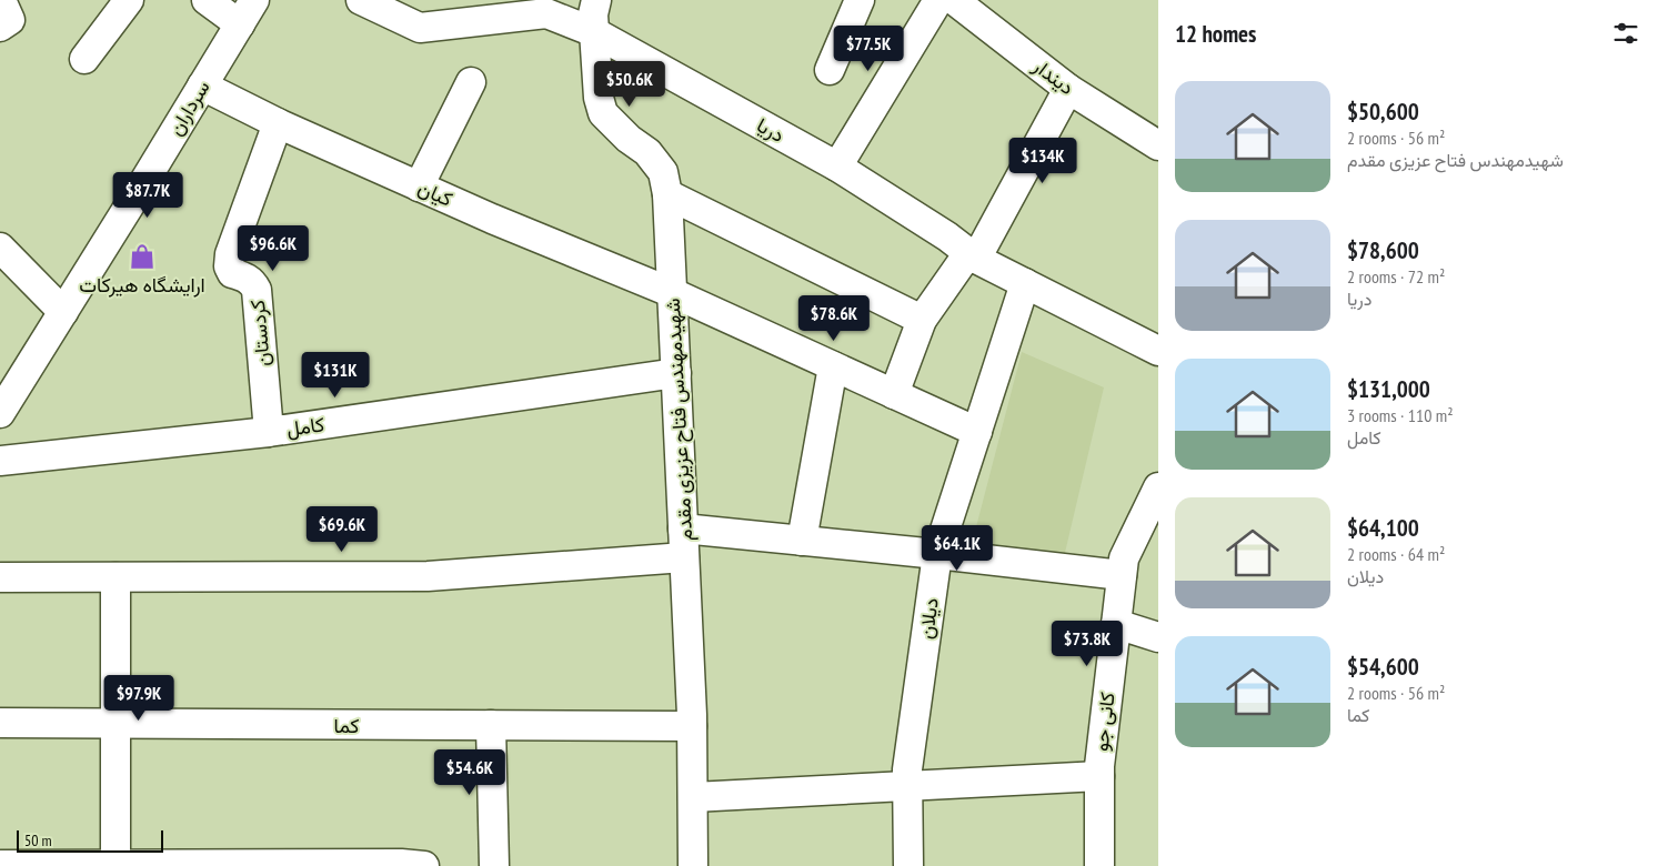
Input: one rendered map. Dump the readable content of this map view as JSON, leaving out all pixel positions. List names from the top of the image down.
{
  "streets": {
    "street": [
      "دیندار",
      "سرداران",
      "دریا",
      "کیان",
      "کردستان",
      "شهیدمهندس فتاح عزیزی مقدم",
      "کامل",
      "دیلان",
      "کانی جو",
      "کما"
    ]
  },
  "crossings": [
    ["سرداران", "کیان"],
    ["دریا", "شهیدمهندس فتاح عزیزی مقدم"],
    ["دریا", "دیلان"],
    ["کیان", "کردستان"],
    ["کیان", "شهیدمهندس فتاح عزیزی مقدم"],
    ["کیان", "دیلان"],
    ["کردستان", "کامل"],
    ["شهیدمهندس فتاح عزیزی مقدم", "کامل"],
    ["شهیدمهندس فتاح عزیزی مقدم", "کما"]
  ],
  "places": {
    "shop": ["ارایشگاە هیرکات"]
  },
  "scale_bar": "50 m",
  "page": {
    "heading": "12 homes",
    "price": [
      "$77.5K",
      "$50.6K",
      "$134K",
      "$87.7K",
      "$96.6K",
      "$78.6K",
      "$131K",
      "$69.6K",
      "$64.1K",
      "$73.8K",
      "$97.9K",
      "$54.6K"
    ],
    "list": [
      {
        "name": "$50,600",
        "note": "2 rooms · 56 m² · شهیدمهندس فتاح عزیزی مقدم"
      },
      {
        "name": "$78,600",
        "note": "2 rooms · 72 m² · دریا"
      },
      {
        "name": "$131,000",
        "note": "3 rooms · 110 m² · کامل"
      },
      {
        "name": "$64,100",
        "note": "2 rooms · 64 m² · دیلان"
      },
      {
        "name": "$54,600",
        "note": "2 rooms · 56 m² · کما"
      }
    ],
    "scale": "50 m"
  }
}
